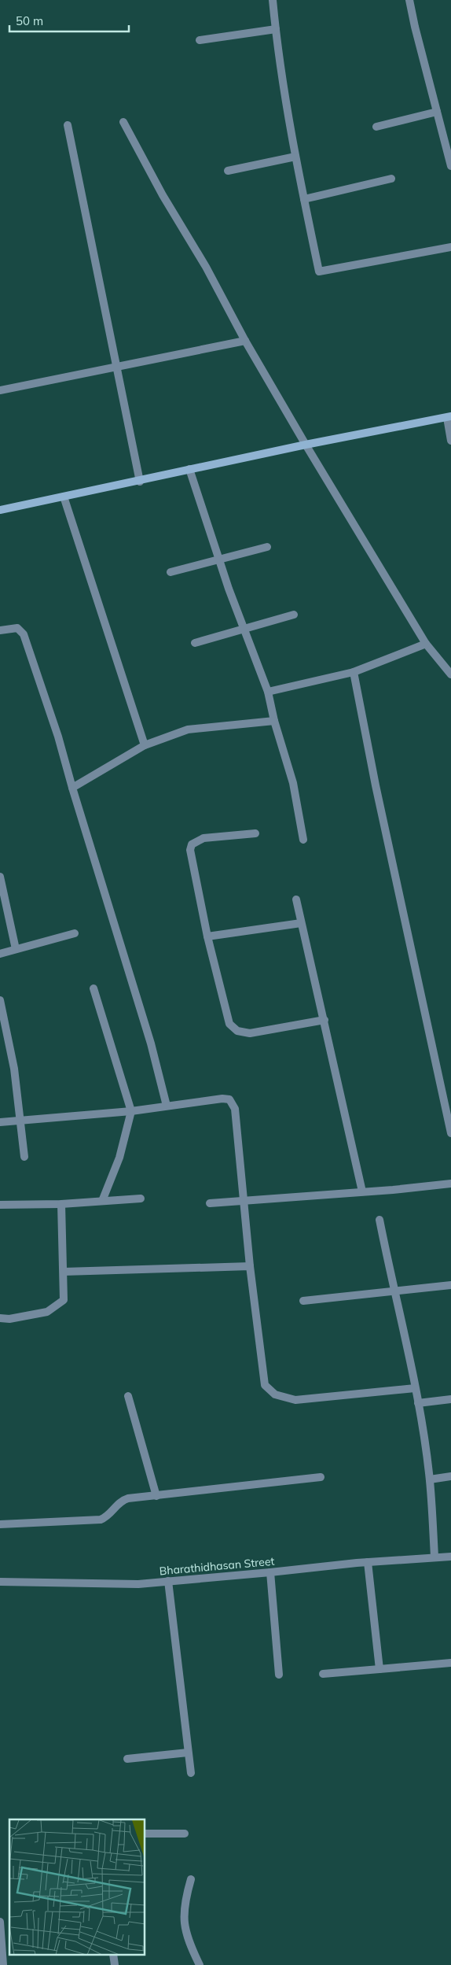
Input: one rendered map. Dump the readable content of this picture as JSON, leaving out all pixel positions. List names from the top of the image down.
{
  "streets": {
    "street": ["Bharathidhasan Street"]
  },
  "scale_bar": "50 m"
}
